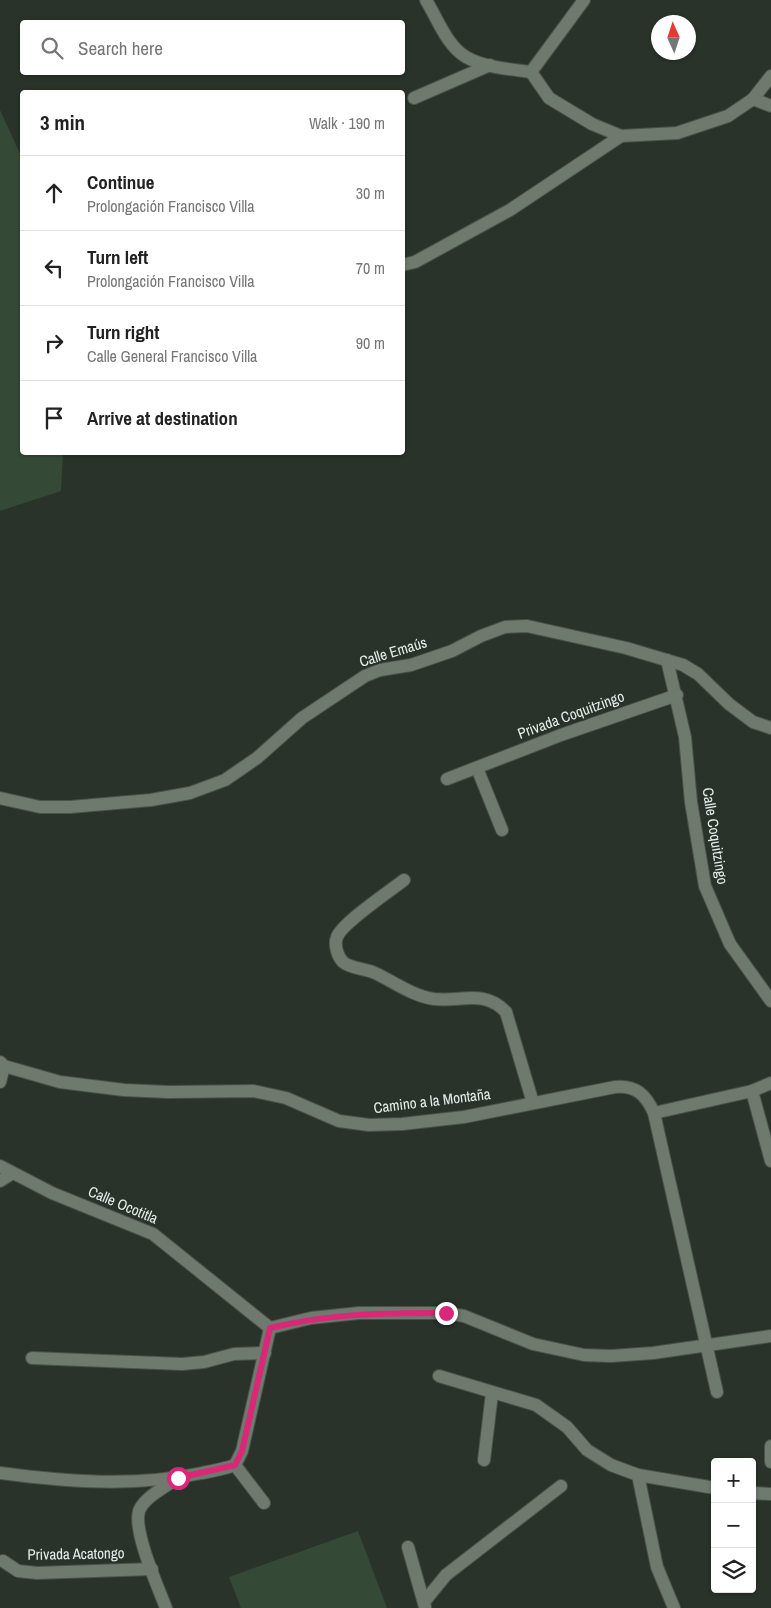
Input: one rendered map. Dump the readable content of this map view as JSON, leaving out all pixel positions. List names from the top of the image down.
{
  "streets": {
    "street": [
      "Calle Emaús",
      "Privada Coquitzingo",
      "Calle Coquitzingo",
      "Camino a la Montaña",
      "Calle Ocotitla",
      "Privada Acatongo"
    ]
  },
  "crossings": [
    ["Calle Emaús", "Calle Coquitzingo"],
    ["Privada Coquitzingo", "Calle Coquitzingo"]
  ],
  "north": "top",
  "page": {
    "search": "Search here",
    "heading": ["3 min", "Walk · 190 m"],
    "list": [
      ["Continue", "Prolongación Francisco Villa", "30 m"],
      ["Turn left", "Prolongación Francisco Villa", "70 m"],
      ["Turn right", "Calle General Francisco Villa", "90 m"],
      "Arrive at destination"
    ],
    "map_buttons": ["+", "−"]
  }
}
